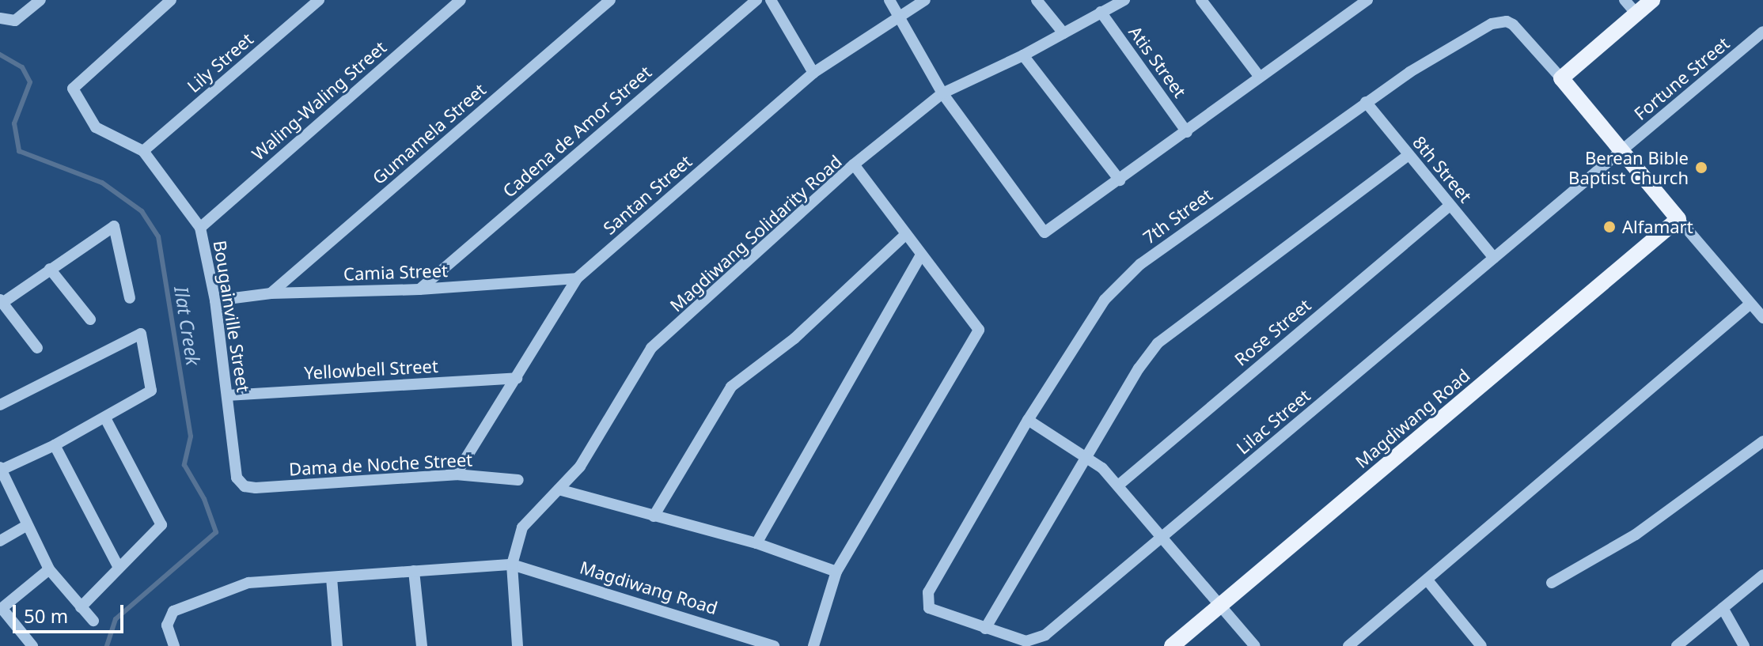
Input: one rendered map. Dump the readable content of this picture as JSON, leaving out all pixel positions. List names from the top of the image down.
{
  "streets": {
    "main road": ["Magdiwang Road"],
    "street": [
      "Atis Street",
      "Lily Street",
      "Fortune Street",
      "Waling-Waling Street",
      "Cadena de Amor Street",
      "Gumamela Street",
      "8th Street",
      "Santan Street",
      "7th Street",
      "Magdiwang Solidarity Road",
      "Camia Street",
      "Bougainville Street",
      "Rose Street",
      "Yellowbell Street",
      "Lilac Street",
      "Dama de Noche Street"
    ]
  },
  "crossings": [
    ["Lily Street", "Bougainville Street"],
    ["Fortune Street", "Lilac Street"],
    ["Waling-Waling Street", "Bougainville Street"],
    ["Cadena de Amor Street", "Camia Street"],
    ["Gumamela Street", "Camia Street"],
    ["8th Street", "7th Street"],
    ["8th Street", "Rose Street"],
    ["8th Street", "Lilac Street"],
    ["Santan Street", "Camia Street"],
    ["Santan Street", "Yellowbell Street"],
    ["Santan Street", "Dama de Noche Street"],
    ["7th Street", "Lilac Street"],
    ["Magdiwang Solidarity Road", "Magdiwang Road"],
    ["Camia Street", "Bougainville Street"],
    ["Bougainville Street", "Yellowbell Street"],
    ["Bougainville Street", "Dama de Noche Street"]
  ],
  "water": ["Ilat Creek"],
  "places": ["Berean Bible Baptist Church", "Alfamart"],
  "scale_bar": "50 m"
}
